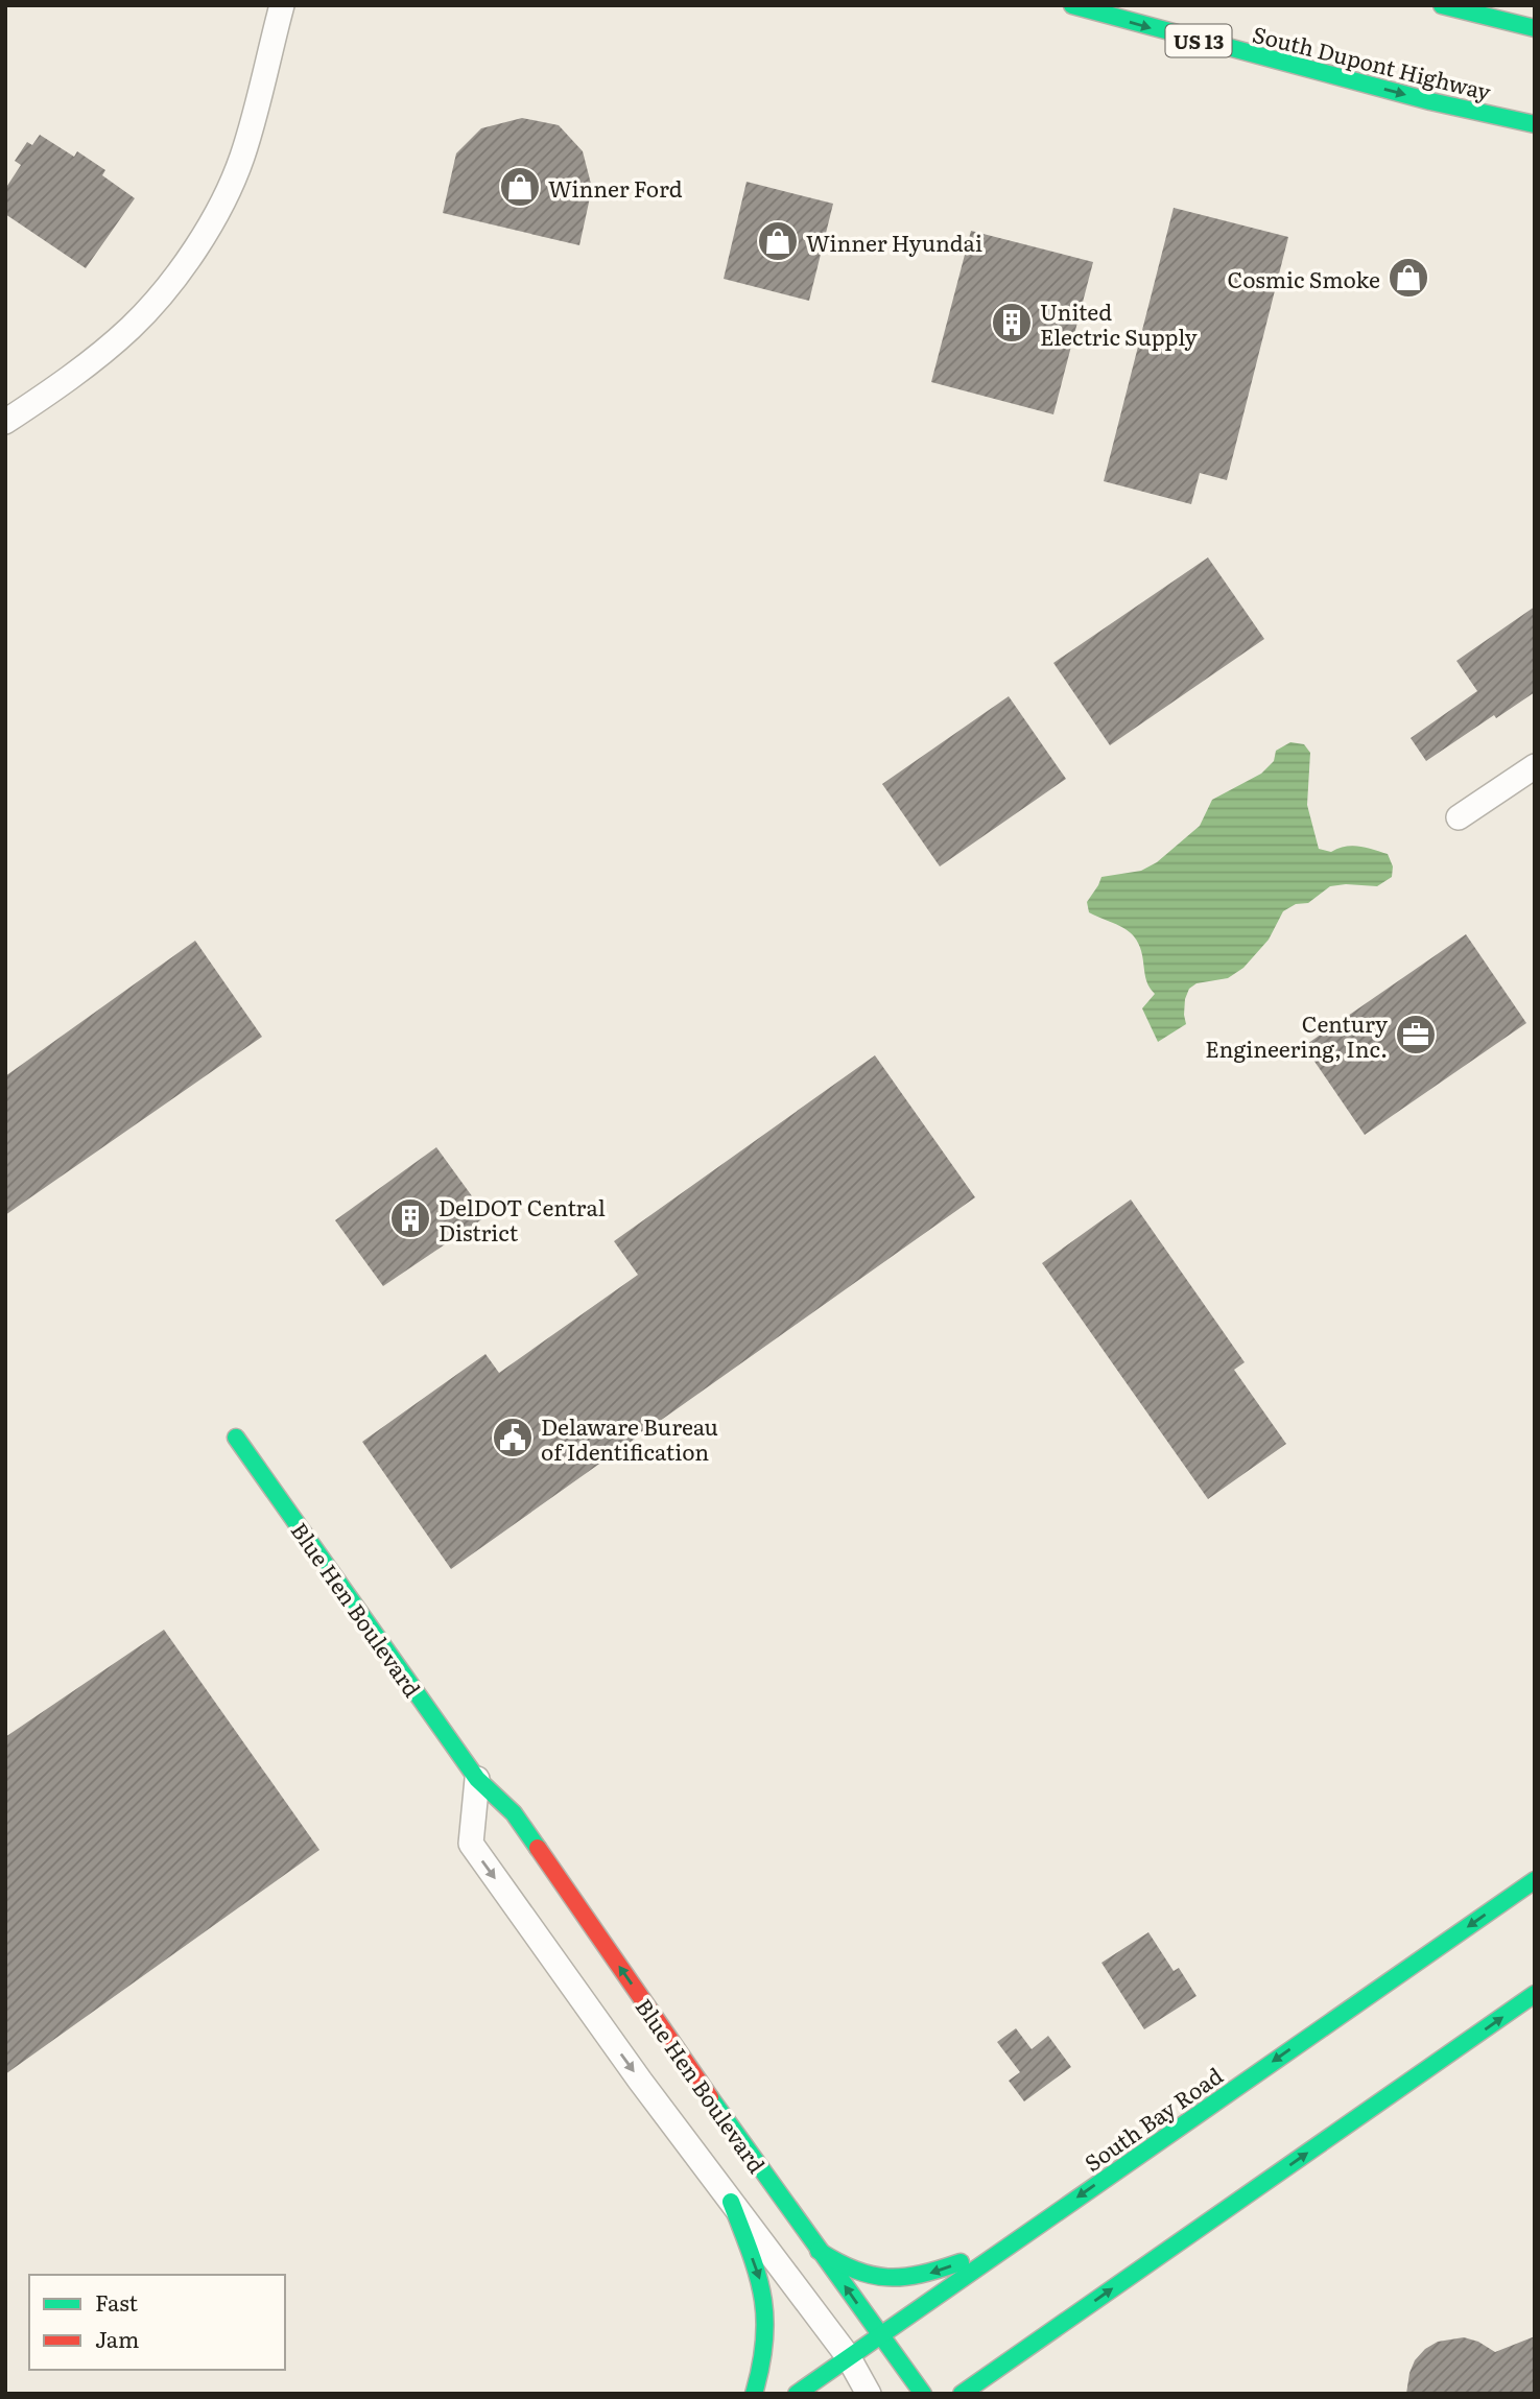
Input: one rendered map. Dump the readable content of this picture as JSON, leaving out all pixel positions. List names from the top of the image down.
{
  "streets": {
    "main road": [
      "US 13",
      "South Dupont Highway",
      "Blue Hen Boulevard",
      "South Bay Road"
    ]
  },
  "crossings": [
    ["Blue Hen Boulevard", "South Bay Road"]
  ],
  "one_way": ["South Dupont Highway"],
  "places": {
    "shop": ["Winner Ford", "Winner Hyundai", "Cosmic Smoke"],
    "building": ["United Electric Supply", "DelDOT Central District"],
    "office": ["Century Engineering, Inc."],
    "public building": ["Delaware Bureau of Identification"]
  },
  "legend": ["Fast", "Jam"]
}
